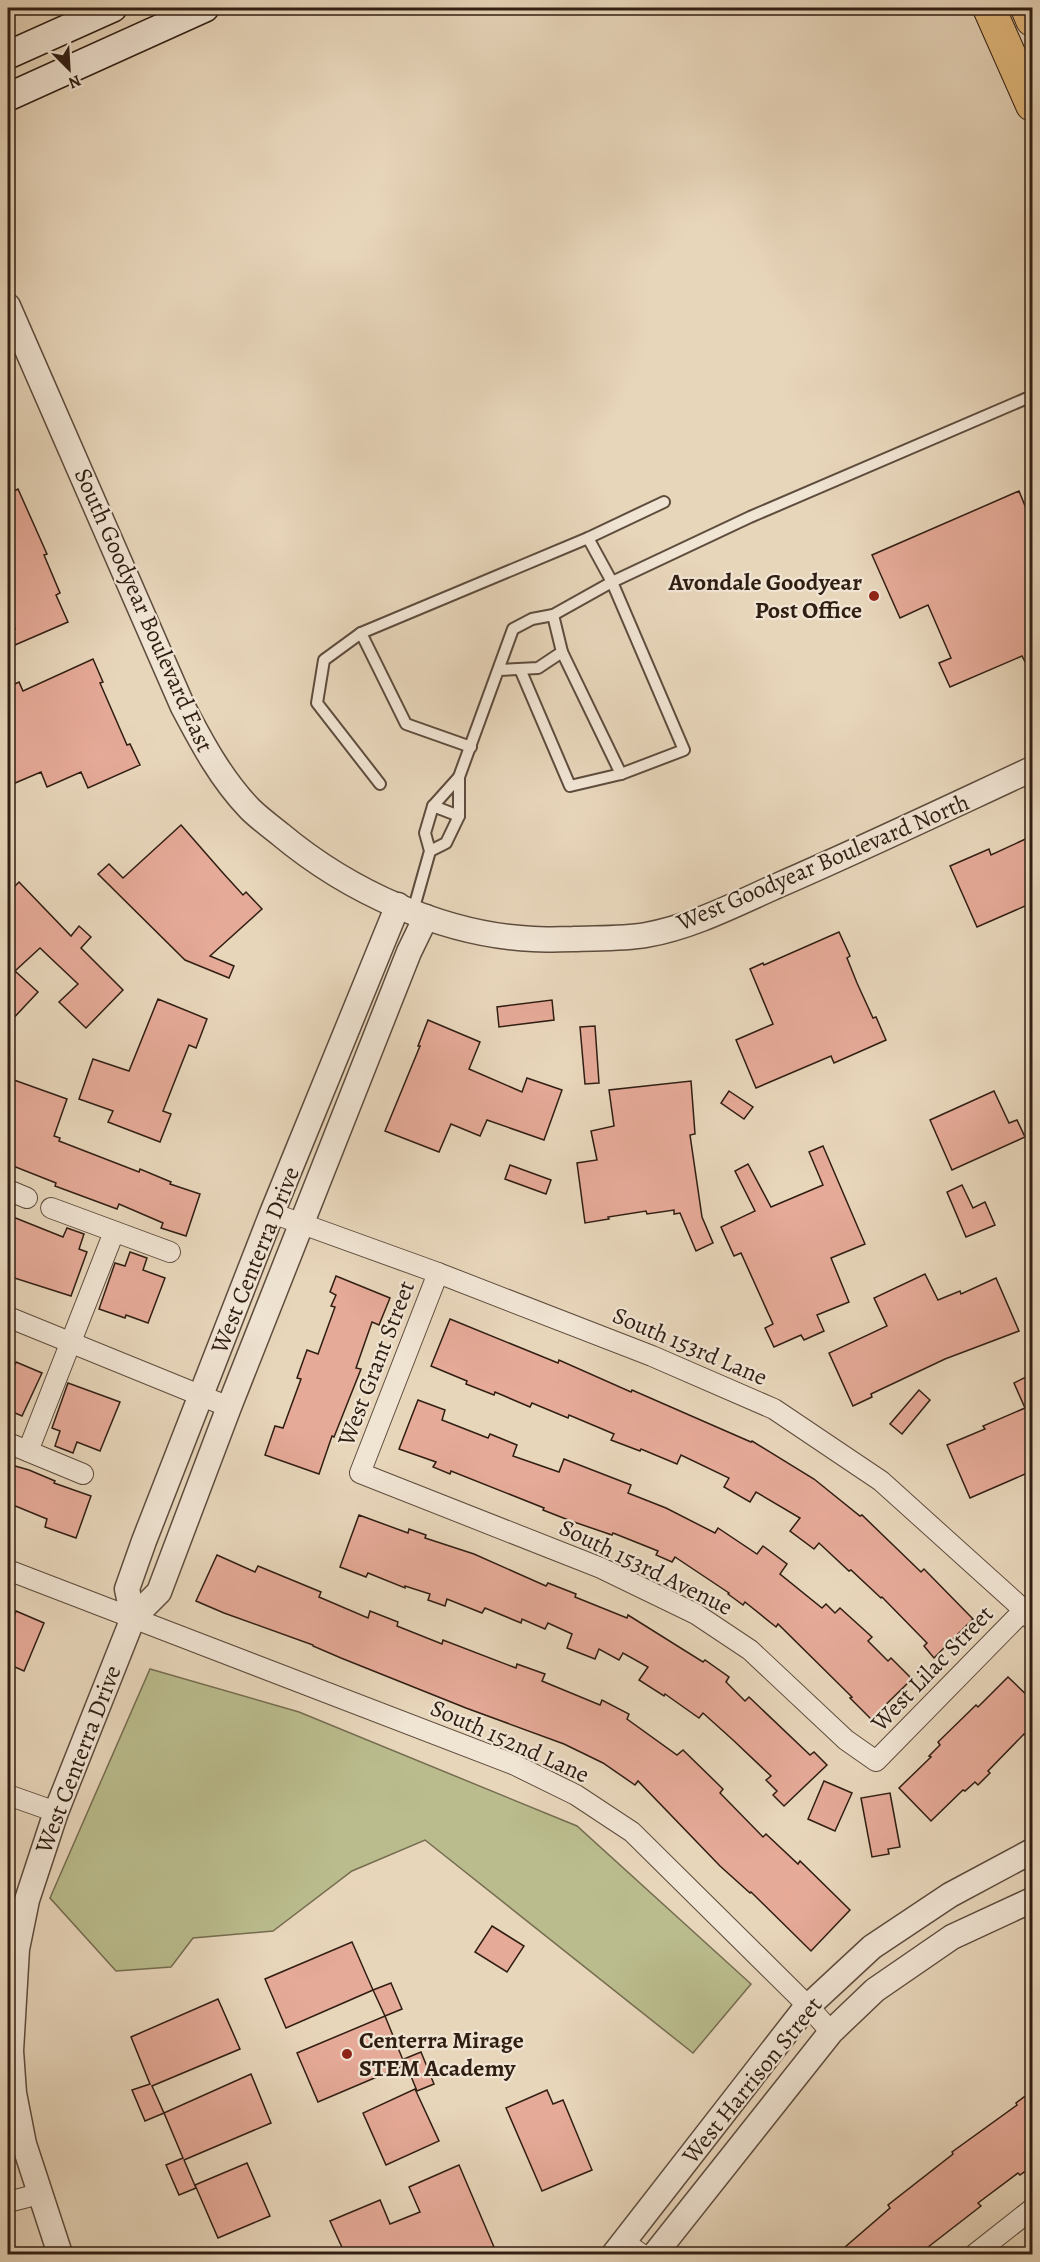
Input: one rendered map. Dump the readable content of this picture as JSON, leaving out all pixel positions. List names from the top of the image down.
{
  "streets": {
    "street": [
      "South Goodyear Boulevard East",
      "West Goodyear Boulevard North",
      "West Centerra Drive",
      "South 153rd Lane",
      "West Grant Street",
      "South 153rd Avenue",
      "West Lilac Street",
      "South 152nd Lane",
      "West Harrison Street"
    ]
  },
  "crossings": [
    ["South Goodyear Boulevard East", "West Goodyear Boulevard North"],
    ["South Goodyear Boulevard East", "West Centerra Drive"],
    ["West Goodyear Boulevard North", "West Centerra Drive"],
    ["West Centerra Drive", "South 153rd Lane"],
    ["West Centerra Drive", "South 152nd Lane"],
    ["South 153rd Lane", "West Grant Street"],
    ["South 153rd Lane", "West Lilac Street"],
    ["West Grant Street", "South 153rd Avenue"],
    ["South 153rd Avenue", "West Lilac Street"],
    ["South 152nd Lane", "West Harrison Street"]
  ],
  "places": ["Avondale Goodyear Post Office", "Centerra Mirage STEM Academy"],
  "north": "bottom right"
}
